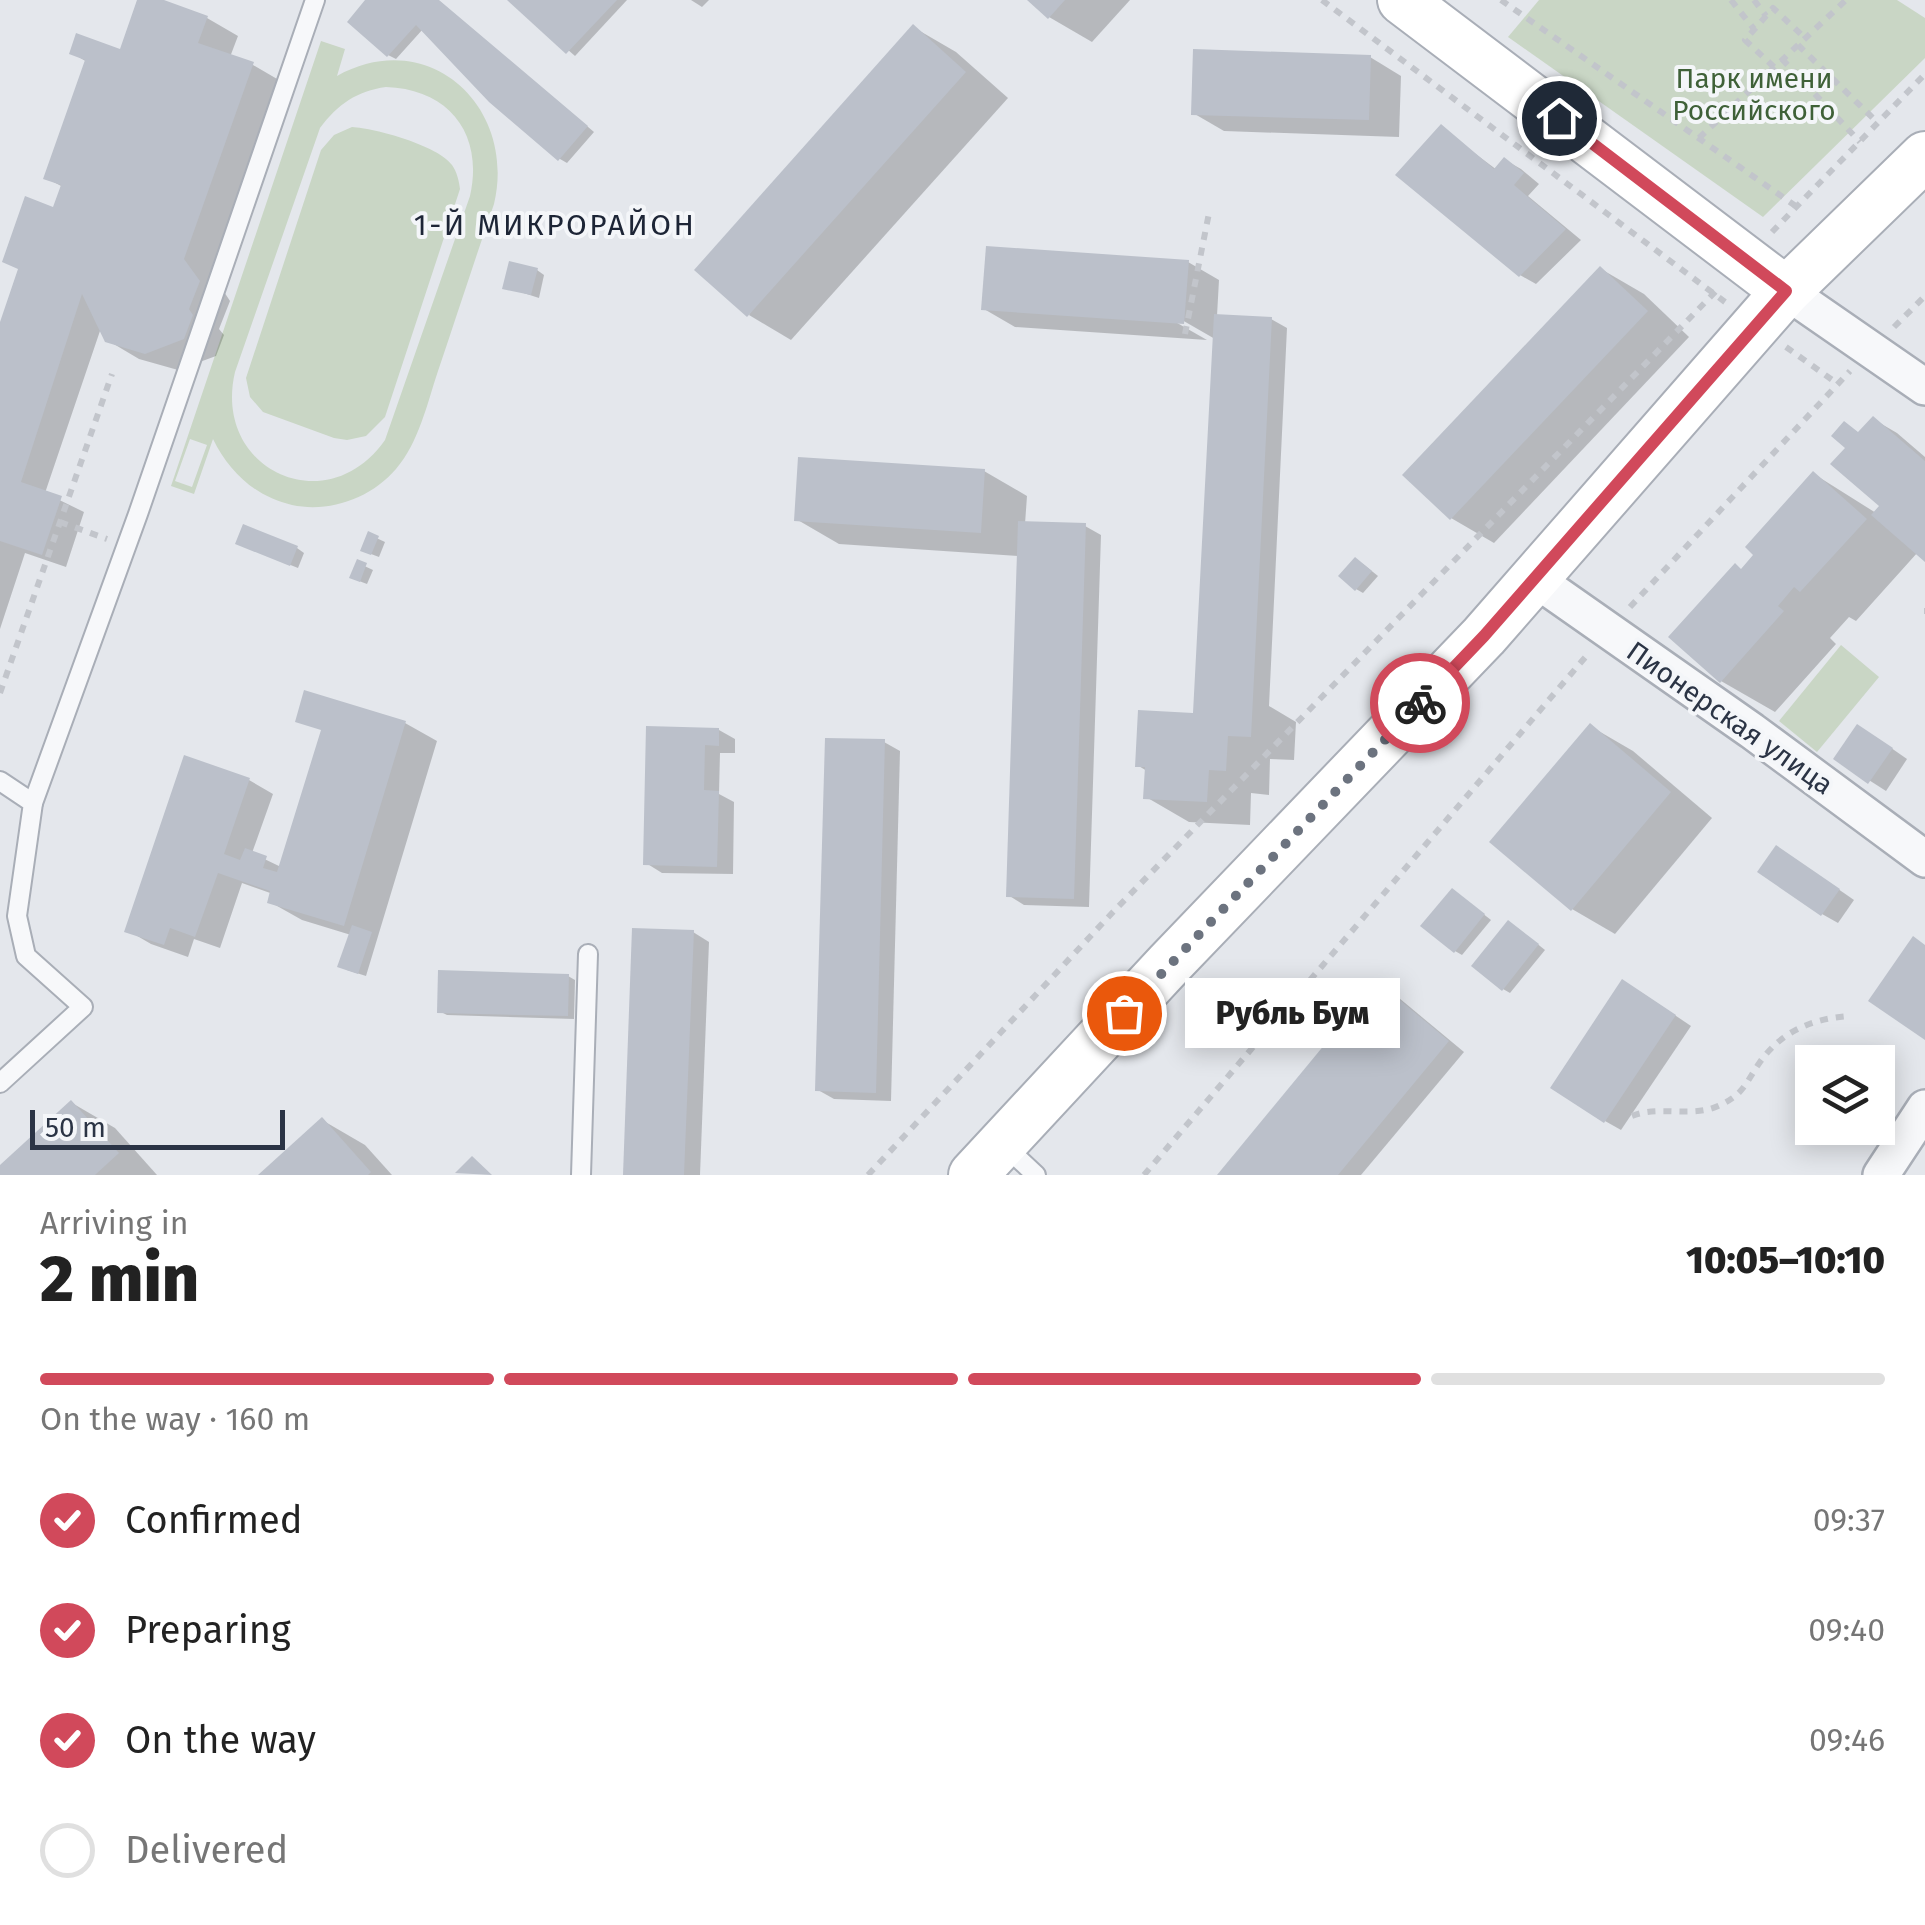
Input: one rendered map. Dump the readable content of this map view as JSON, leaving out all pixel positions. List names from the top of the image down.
{
  "streets": {
    "street": ["Пионерская улица"]
  },
  "districts": ["1-Й МИКРОРАЙОН"],
  "parks": ["Парк имени Российского"],
  "places": ["Рубль Бум"],
  "scale_bar": "50 m",
  "page": {
    "bubble": "Рубль Бум",
    "scale": "50 m",
    "heading": ["2 min", "Arriving in", "10:05–10:10"],
    "bar": "On the way · 160 m",
    "list": [
      ["Confirmed", "09:37"],
      ["Preparing", "09:40"],
      ["On the way", "09:46"],
      "Delivered"
    ]
  }
}
